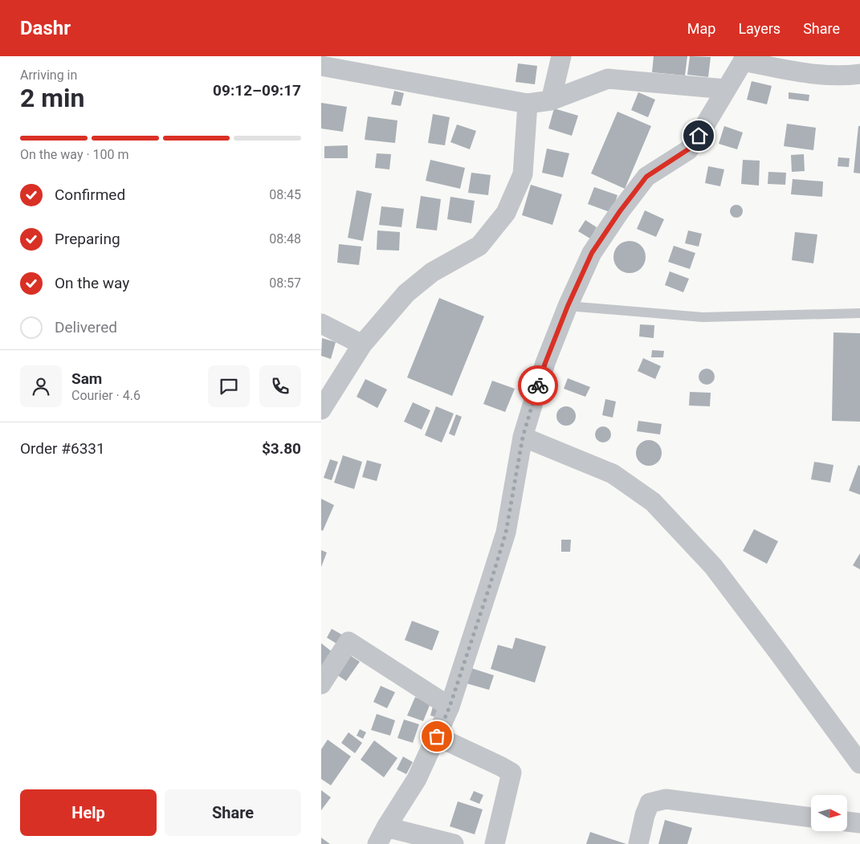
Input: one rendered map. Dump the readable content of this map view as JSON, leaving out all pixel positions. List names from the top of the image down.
{
  "north": "right",
  "page": {
    "header": "Dashr",
    "nav": ["Map", "Layers", "Share"],
    "heading": ["2 min", "Arriving in", "09:12–09:17"],
    "panel": [
      "Sam",
      "Courier · 4.6",
      "Order #6331",
      "$3.80"
    ],
    "bar": "On the way · 100 m",
    "list": [
      ["Confirmed", "08:45"],
      ["Preparing", "08:48"],
      ["On the way", "08:57"],
      "Delivered"
    ],
    "buttons": ["Help", "Share"]
  }
}
